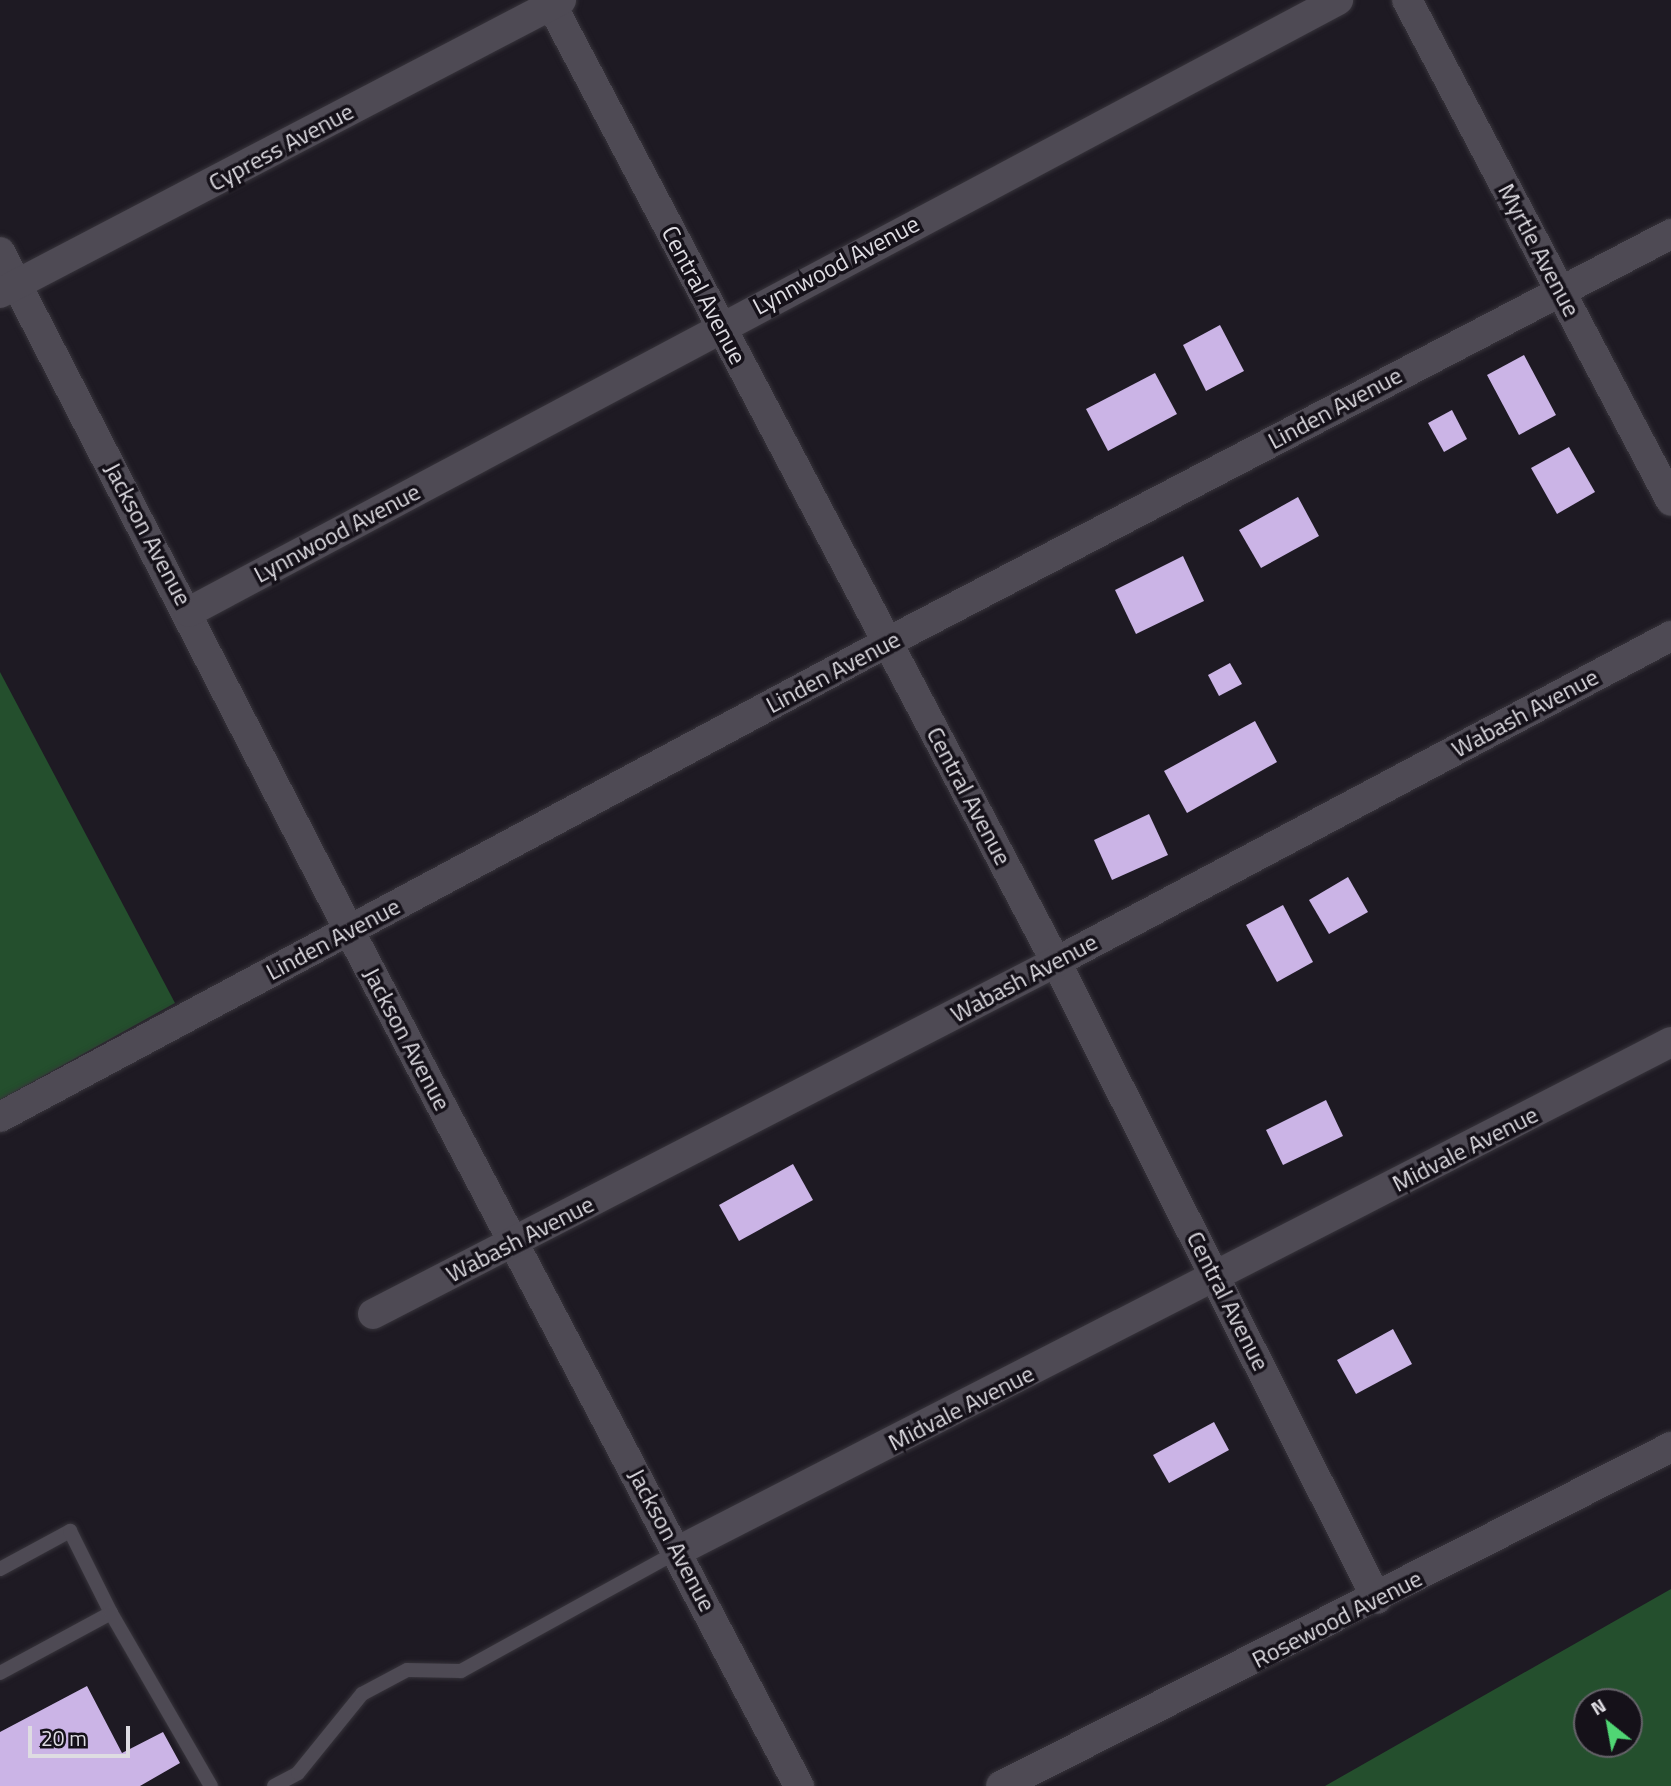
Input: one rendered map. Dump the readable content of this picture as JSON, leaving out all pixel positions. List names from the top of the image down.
{
  "streets": {
    "street": [
      "Cypress Avenue",
      "Myrtle Avenue",
      "Lynnwood Avenue",
      "Central Avenue",
      "Linden Avenue",
      "Jackson Avenue",
      "Wabash Avenue",
      "Midvale Avenue",
      "Rosewood Avenue"
    ]
  },
  "crossings": [
    ["Cypress Avenue", "Central Avenue"],
    ["Cypress Avenue", "Jackson Avenue"],
    ["Myrtle Avenue", "Linden Avenue"],
    ["Lynnwood Avenue", "Central Avenue"],
    ["Lynnwood Avenue", "Jackson Avenue"],
    ["Central Avenue", "Linden Avenue"],
    ["Central Avenue", "Wabash Avenue"],
    ["Central Avenue", "Midvale Avenue"],
    ["Central Avenue", "Rosewood Avenue"],
    ["Linden Avenue", "Jackson Avenue"],
    ["Jackson Avenue", "Wabash Avenue"],
    ["Jackson Avenue", "Midvale Avenue"]
  ],
  "scale_bar": "20 m",
  "north": "top left"
}
